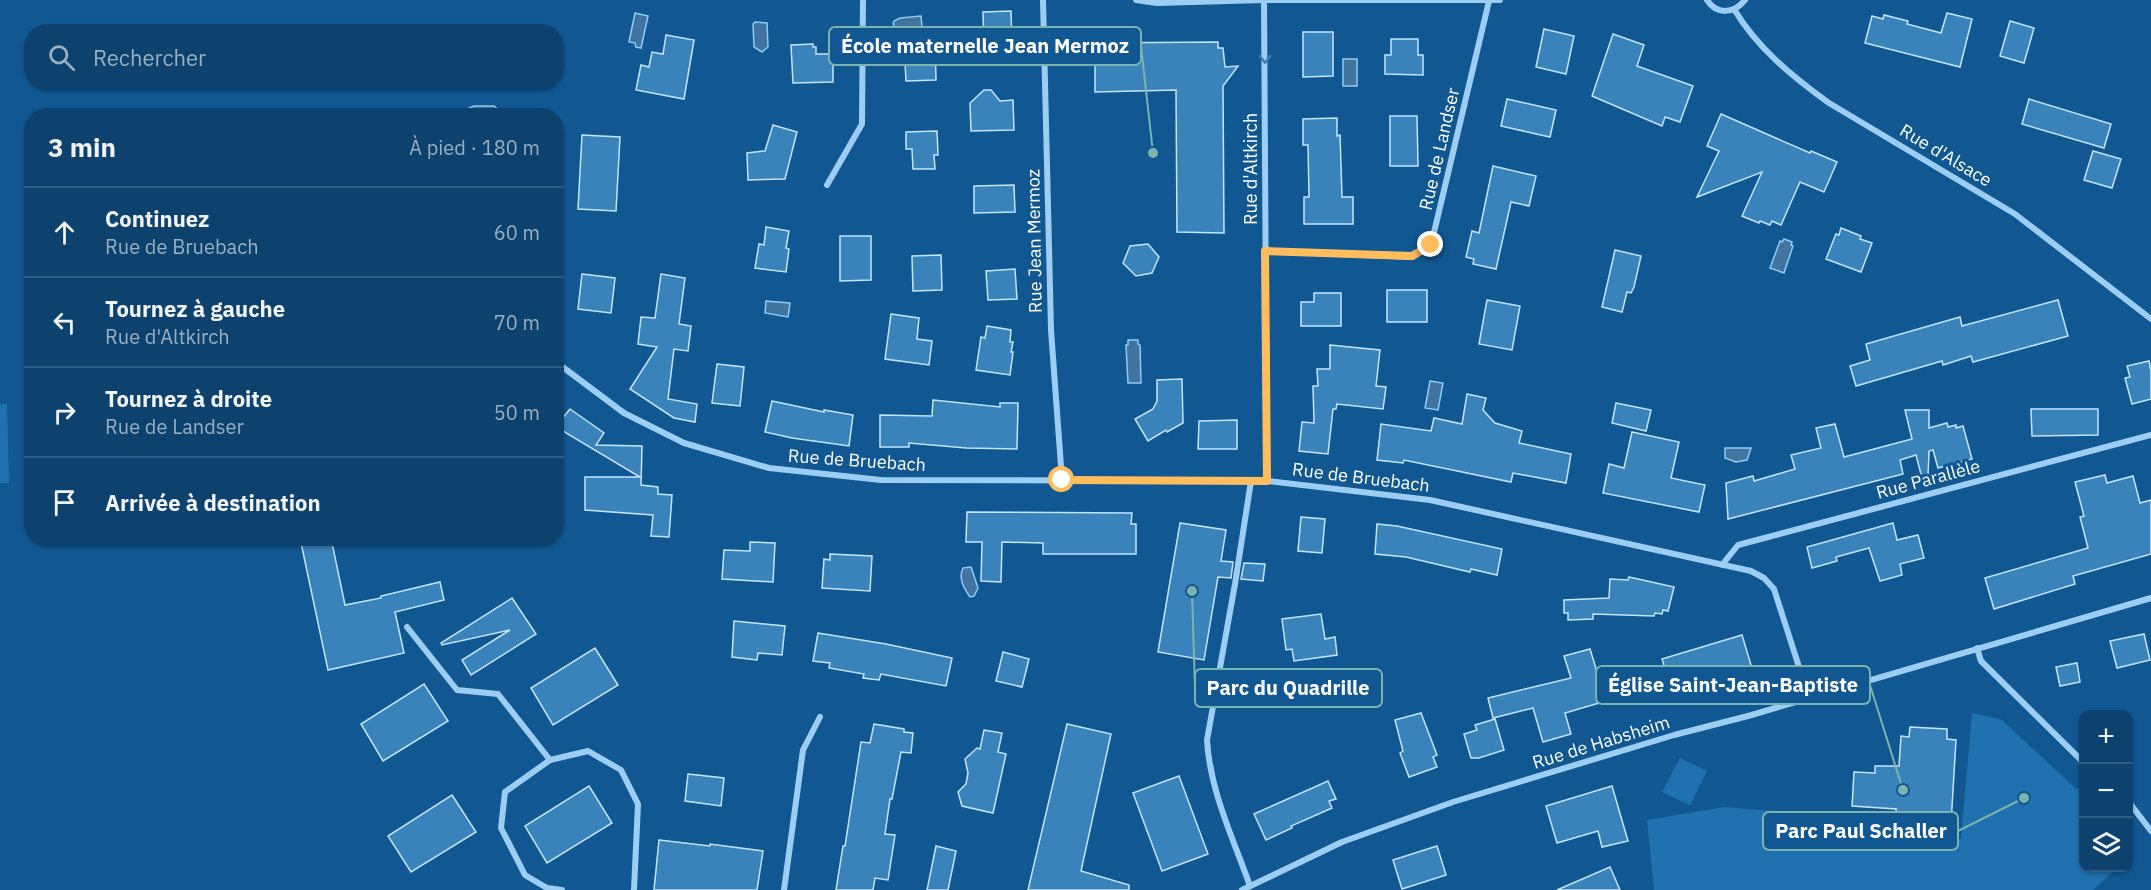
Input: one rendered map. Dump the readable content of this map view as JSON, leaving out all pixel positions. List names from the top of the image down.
{
  "streets": {
    "street": [
      "Rue de Landser",
      "Rue d'Alsace",
      "Rue d'Altkirch",
      "Rue Jean Mermoz",
      "Rue de Bruebach",
      "Rue Parallèle",
      "Rue de Habsheim"
    ]
  },
  "crossings": [
    ["Rue de Landser", "Rue d'Altkirch"],
    ["Rue d'Altkirch", "Rue de Bruebach"],
    ["Rue Jean Mermoz", "Rue de Bruebach"],
    ["Rue de Bruebach", "Rue Parallèle"],
    ["Rue de Bruebach", "Rue de Habsheim"]
  ],
  "one_way": ["Rue d'Altkirch"],
  "places": [
    "École maternelle Jean Mermoz",
    "Parc du Quadrille",
    "Église Saint-Jean-Baptiste",
    "Parc Paul Schaller"
  ],
  "page": {
    "search": "Rechercher",
    "heading": ["3 min", "À pied · 180 m"],
    "list": [
      ["Continuez", "Rue de Bruebach", "60 m"],
      ["Tournez à gauche", "Rue d'Altkirch", "70 m"],
      ["Tournez à droite", "Rue de Landser", "50 m"],
      "Arrivée à destination"
    ],
    "map_buttons": ["+", "−"]
  }
}
